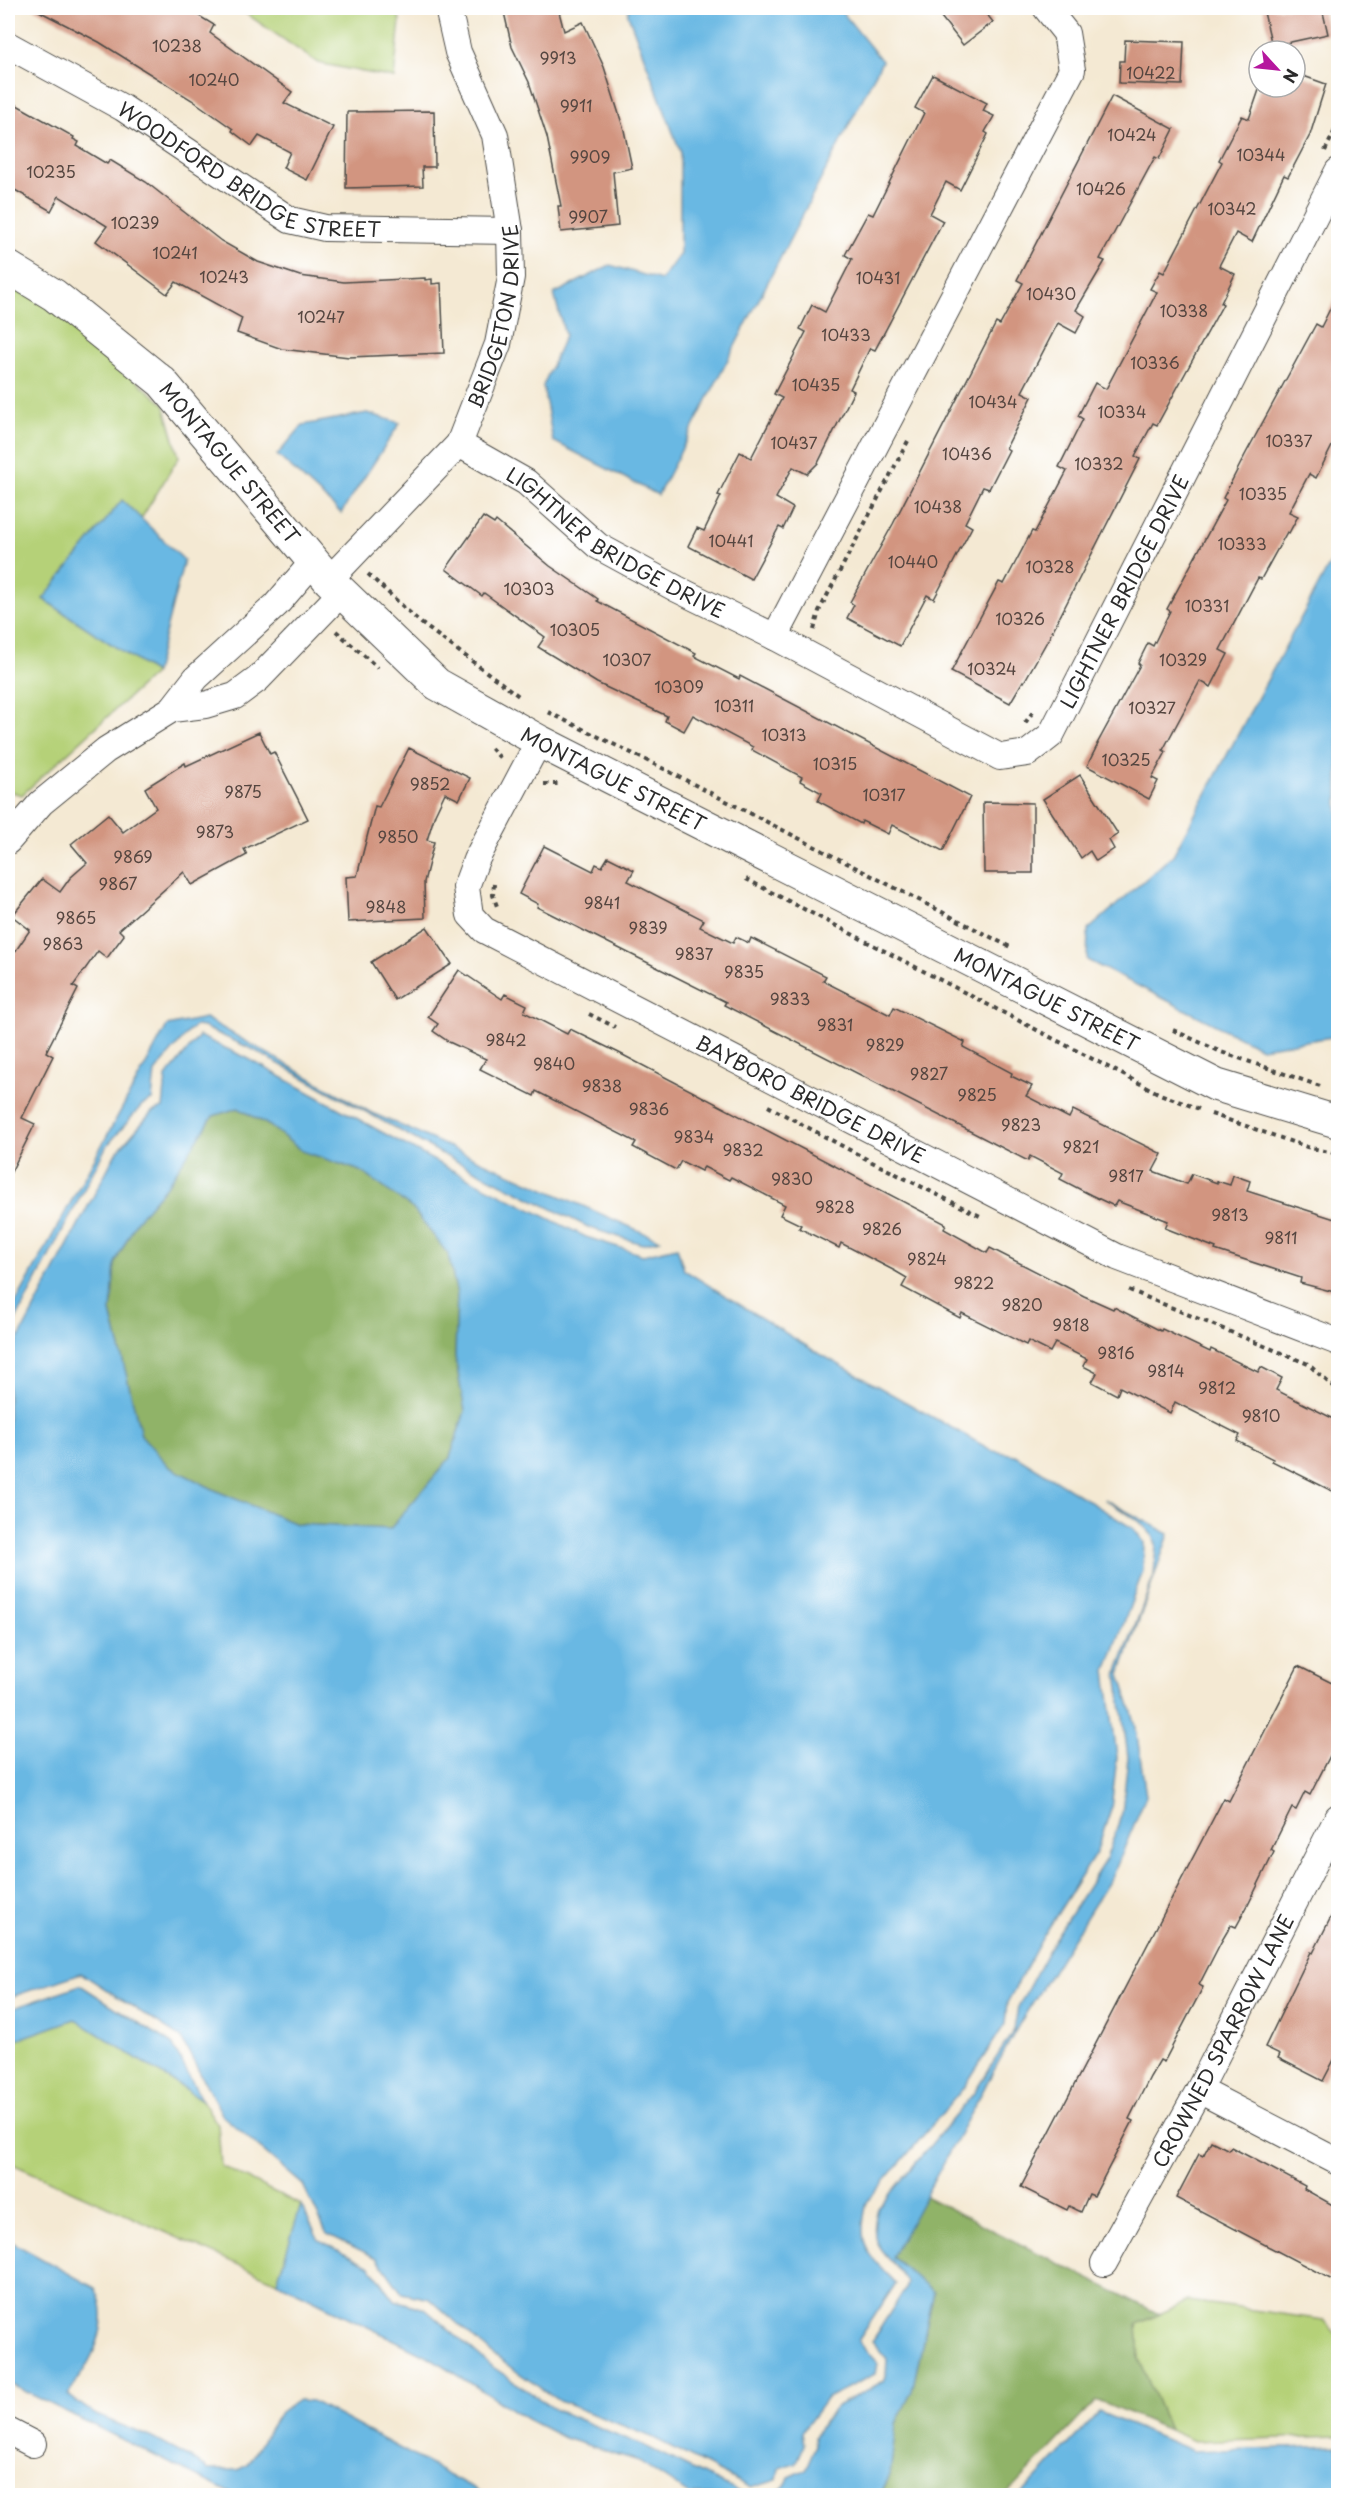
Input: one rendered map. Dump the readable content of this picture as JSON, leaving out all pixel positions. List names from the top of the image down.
{
  "streets": {
    "street": [
      "WOODFORD BRIDGE STREET",
      "BRIDGETON DRIVE",
      "MONTAGUE STREET",
      "LIGHTNER BRIDGE DRIVE",
      "BAYBORO BRIDGE DRIVE",
      "CROWNED SPARROW LANE"
    ]
  },
  "crossings": [
    ["WOODFORD BRIDGE STREET", "BRIDGETON DRIVE"],
    ["BRIDGETON DRIVE", "MONTAGUE STREET"],
    ["BRIDGETON DRIVE", "LIGHTNER BRIDGE DRIVE"],
    ["MONTAGUE STREET", "BAYBORO BRIDGE DRIVE"]
  ],
  "house_numbers": [
    "10238",
    "9913",
    "10422",
    "10240",
    "9911",
    "10424",
    "10344",
    "9909",
    "10235",
    "10426",
    "10342",
    "9907",
    "10239",
    "10241",
    "10243",
    "10431",
    "10430",
    "10338",
    "10247",
    "10433",
    "10336",
    "10435",
    "10434",
    "10334",
    "10337",
    "10437",
    "10436",
    "10332",
    "10335",
    "10438",
    "10441",
    "10333",
    "10440",
    "10328",
    "10303",
    "10331",
    "10326",
    "10305",
    "10307",
    "10329",
    "10324",
    "10309",
    "10311",
    "10327",
    "10313",
    "10325",
    "10315",
    "9852",
    "9875",
    "10317",
    "9873",
    "9850",
    "9869",
    "9867",
    "9841",
    "9848",
    "9865",
    "9839",
    "9863",
    "9837",
    "9835",
    "9833",
    "9831",
    "9842",
    "9829",
    "9840",
    "9827",
    "9838",
    "9825",
    "9836",
    "9823",
    "9834",
    "9821",
    "9832",
    "9817",
    "9830",
    "9828",
    "9813",
    "9826",
    "9811",
    "9824",
    "9822",
    "9820",
    "9818",
    "9816",
    "9814",
    "9812",
    "9810"
  ],
  "north": "bottom right"
}
